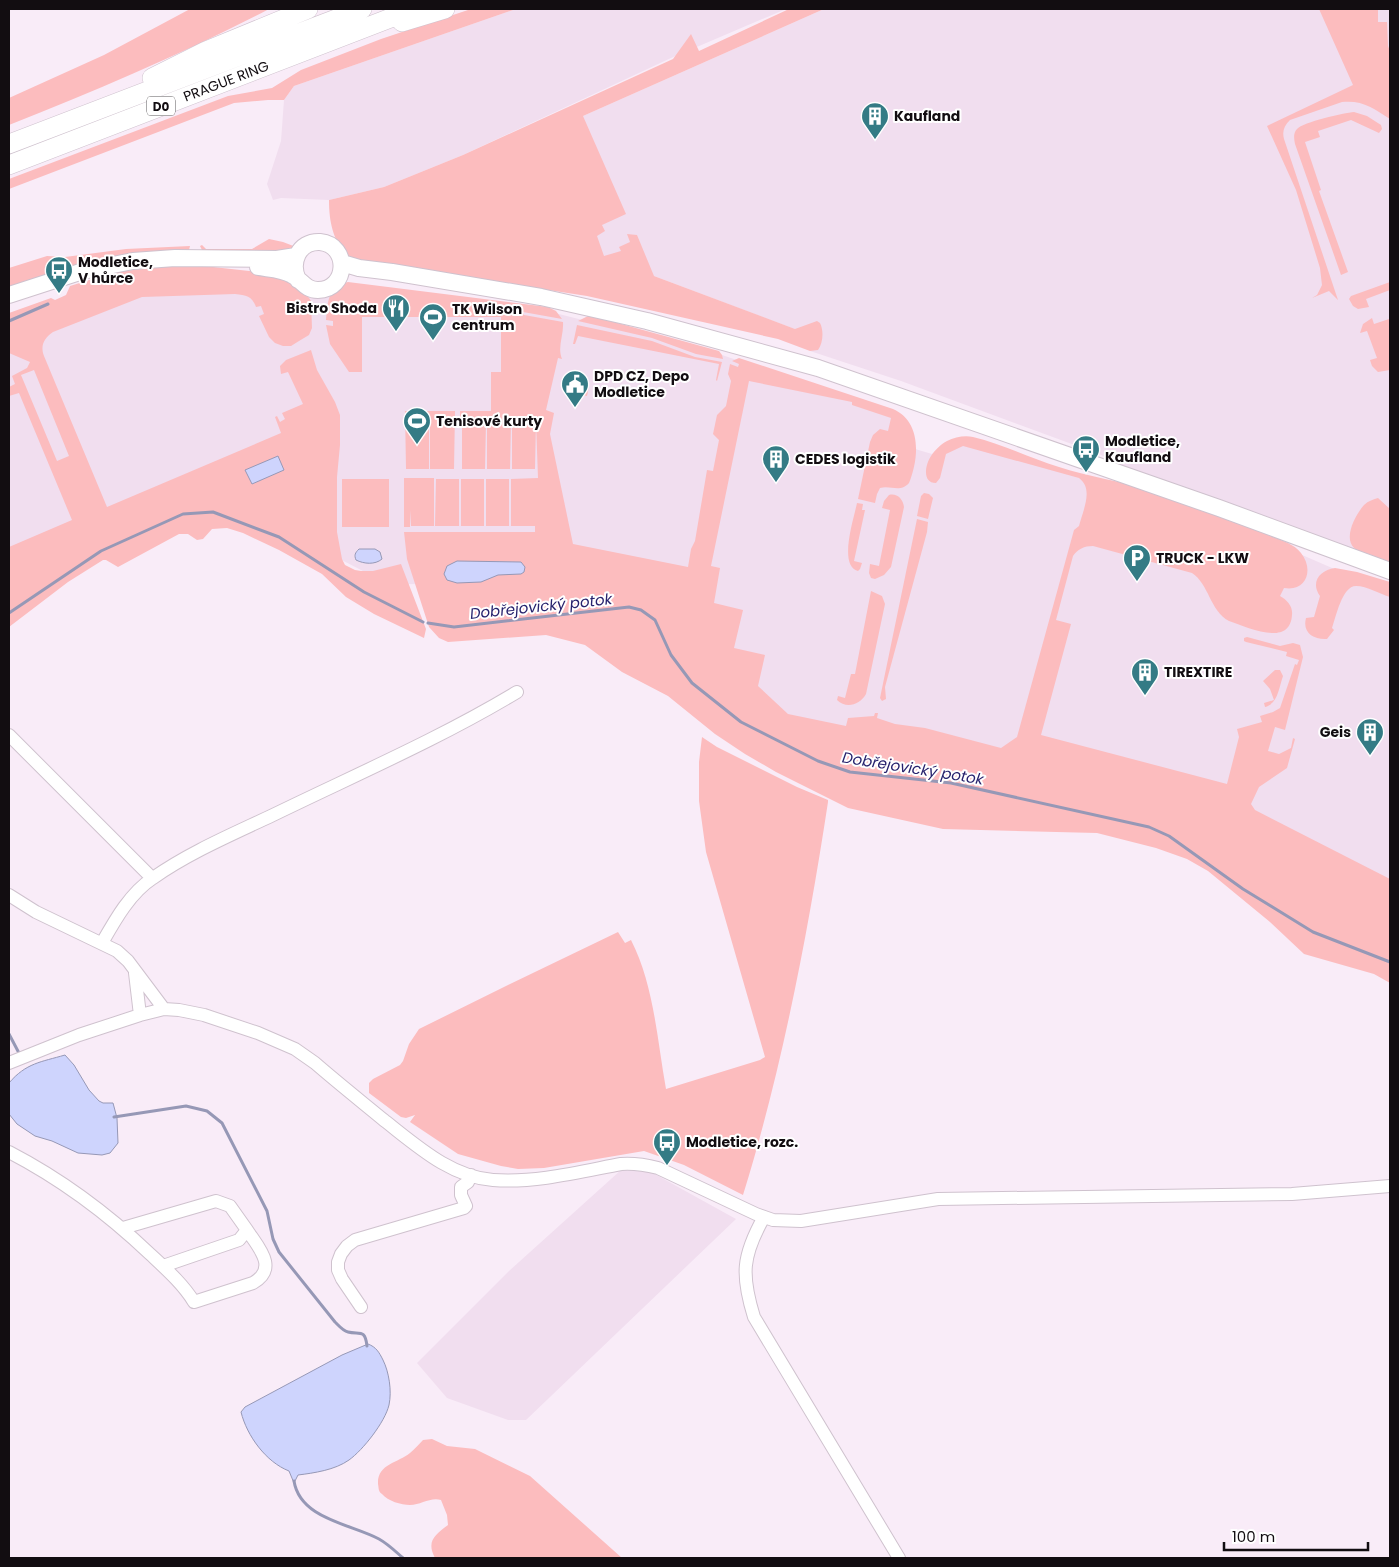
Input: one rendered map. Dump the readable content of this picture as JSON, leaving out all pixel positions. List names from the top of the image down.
{
  "streets": {
    "highway": ["PRAGUE RING", "D0"]
  },
  "crossings": [
    ["PRAGUE RING", "D0"]
  ],
  "water": ["Dobřejovický potok"],
  "places": {
    "building": [
      "Kaufland",
      "CEDES logistik",
      "TIREXTIRE",
      "Geis"
    ],
    "bus stop": ["Modletice, V hůrce", "Modletice, Kaufland", "Modletice, rozc."],
    "restaurant": ["Bistro Shoda"],
    "sports": ["TK Wilson centrum", "Tenisové kurty"],
    "public building": ["DPD CZ, Depo Modletice"],
    "parking": ["TRUCK - LKW"]
  },
  "scale_bar": "100 m"
}
